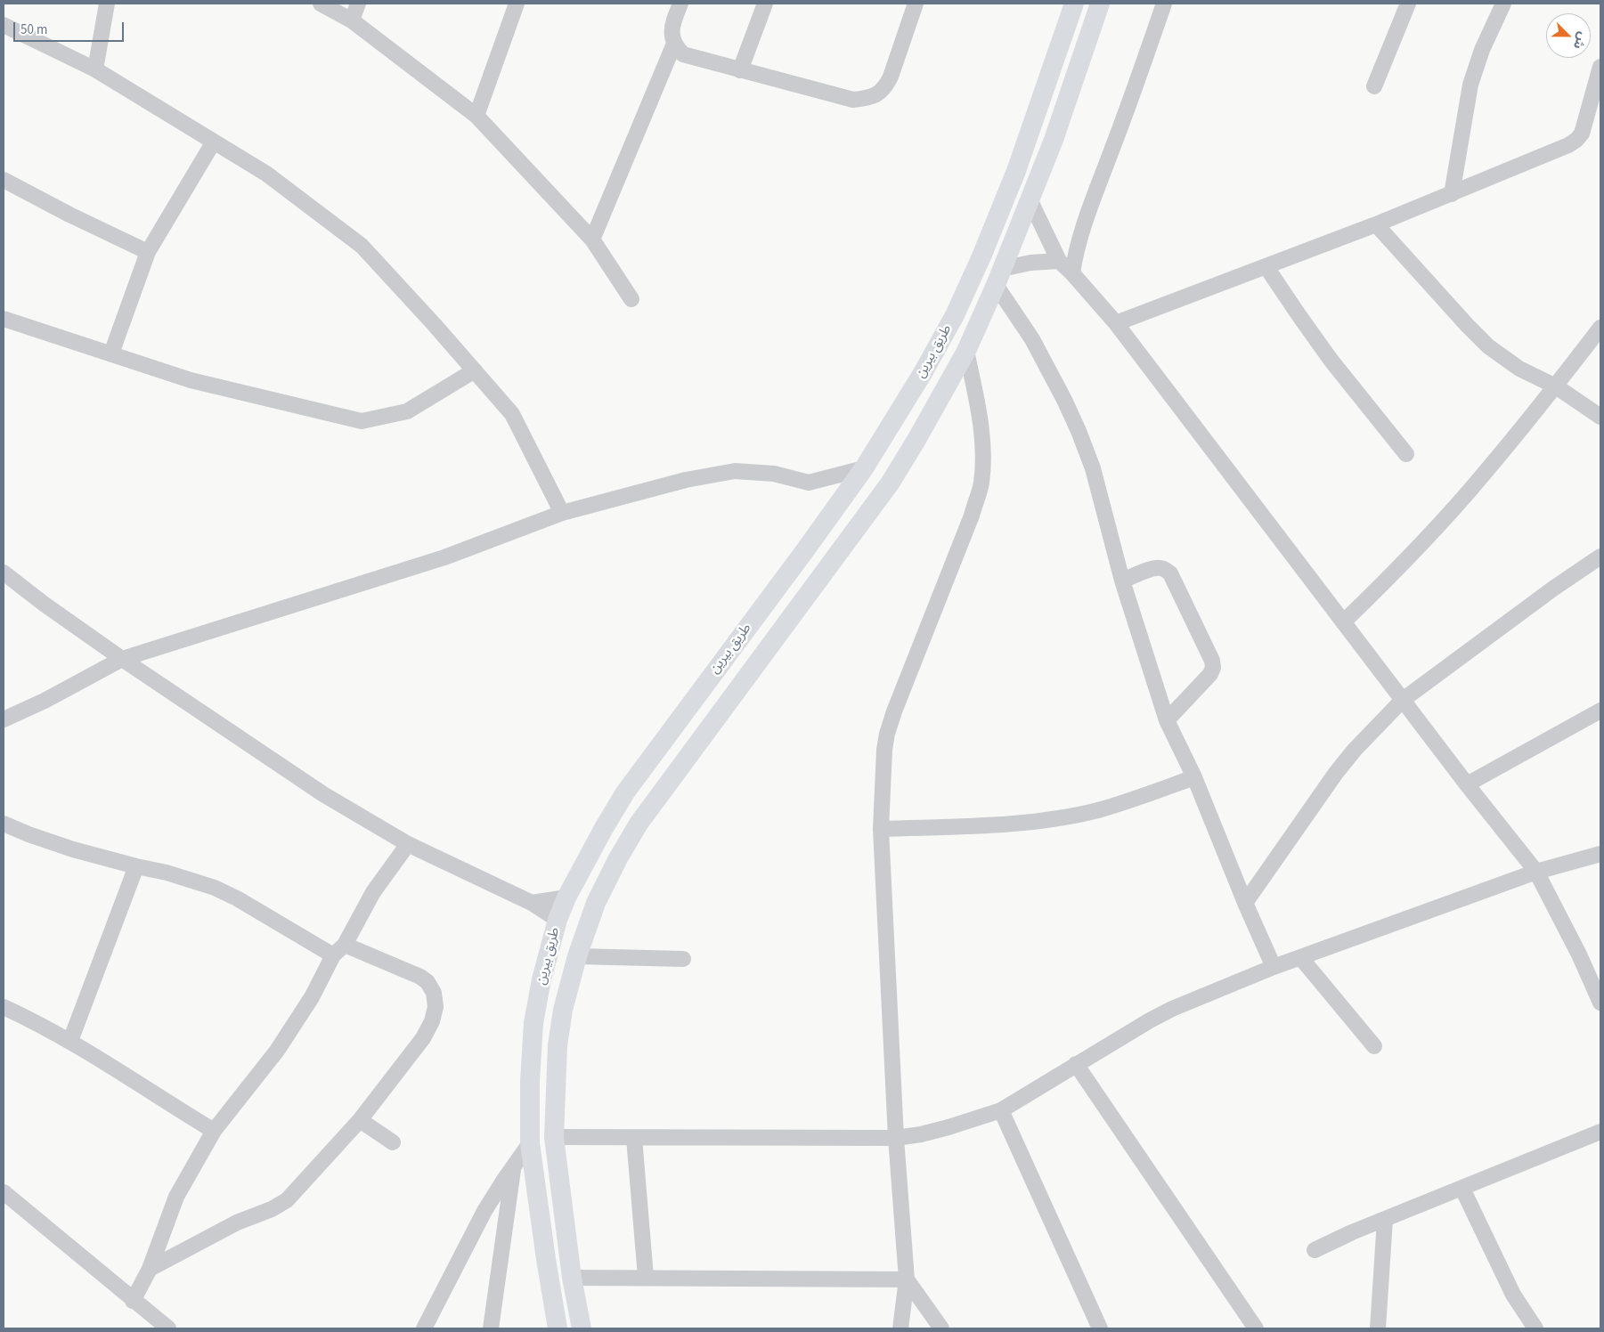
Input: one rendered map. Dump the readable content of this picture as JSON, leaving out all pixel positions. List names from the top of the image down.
{
  "streets": {
    "main road": ["طريق بيرين"]
  },
  "scale_bar": "50 m",
  "north": "bottom right"
}
